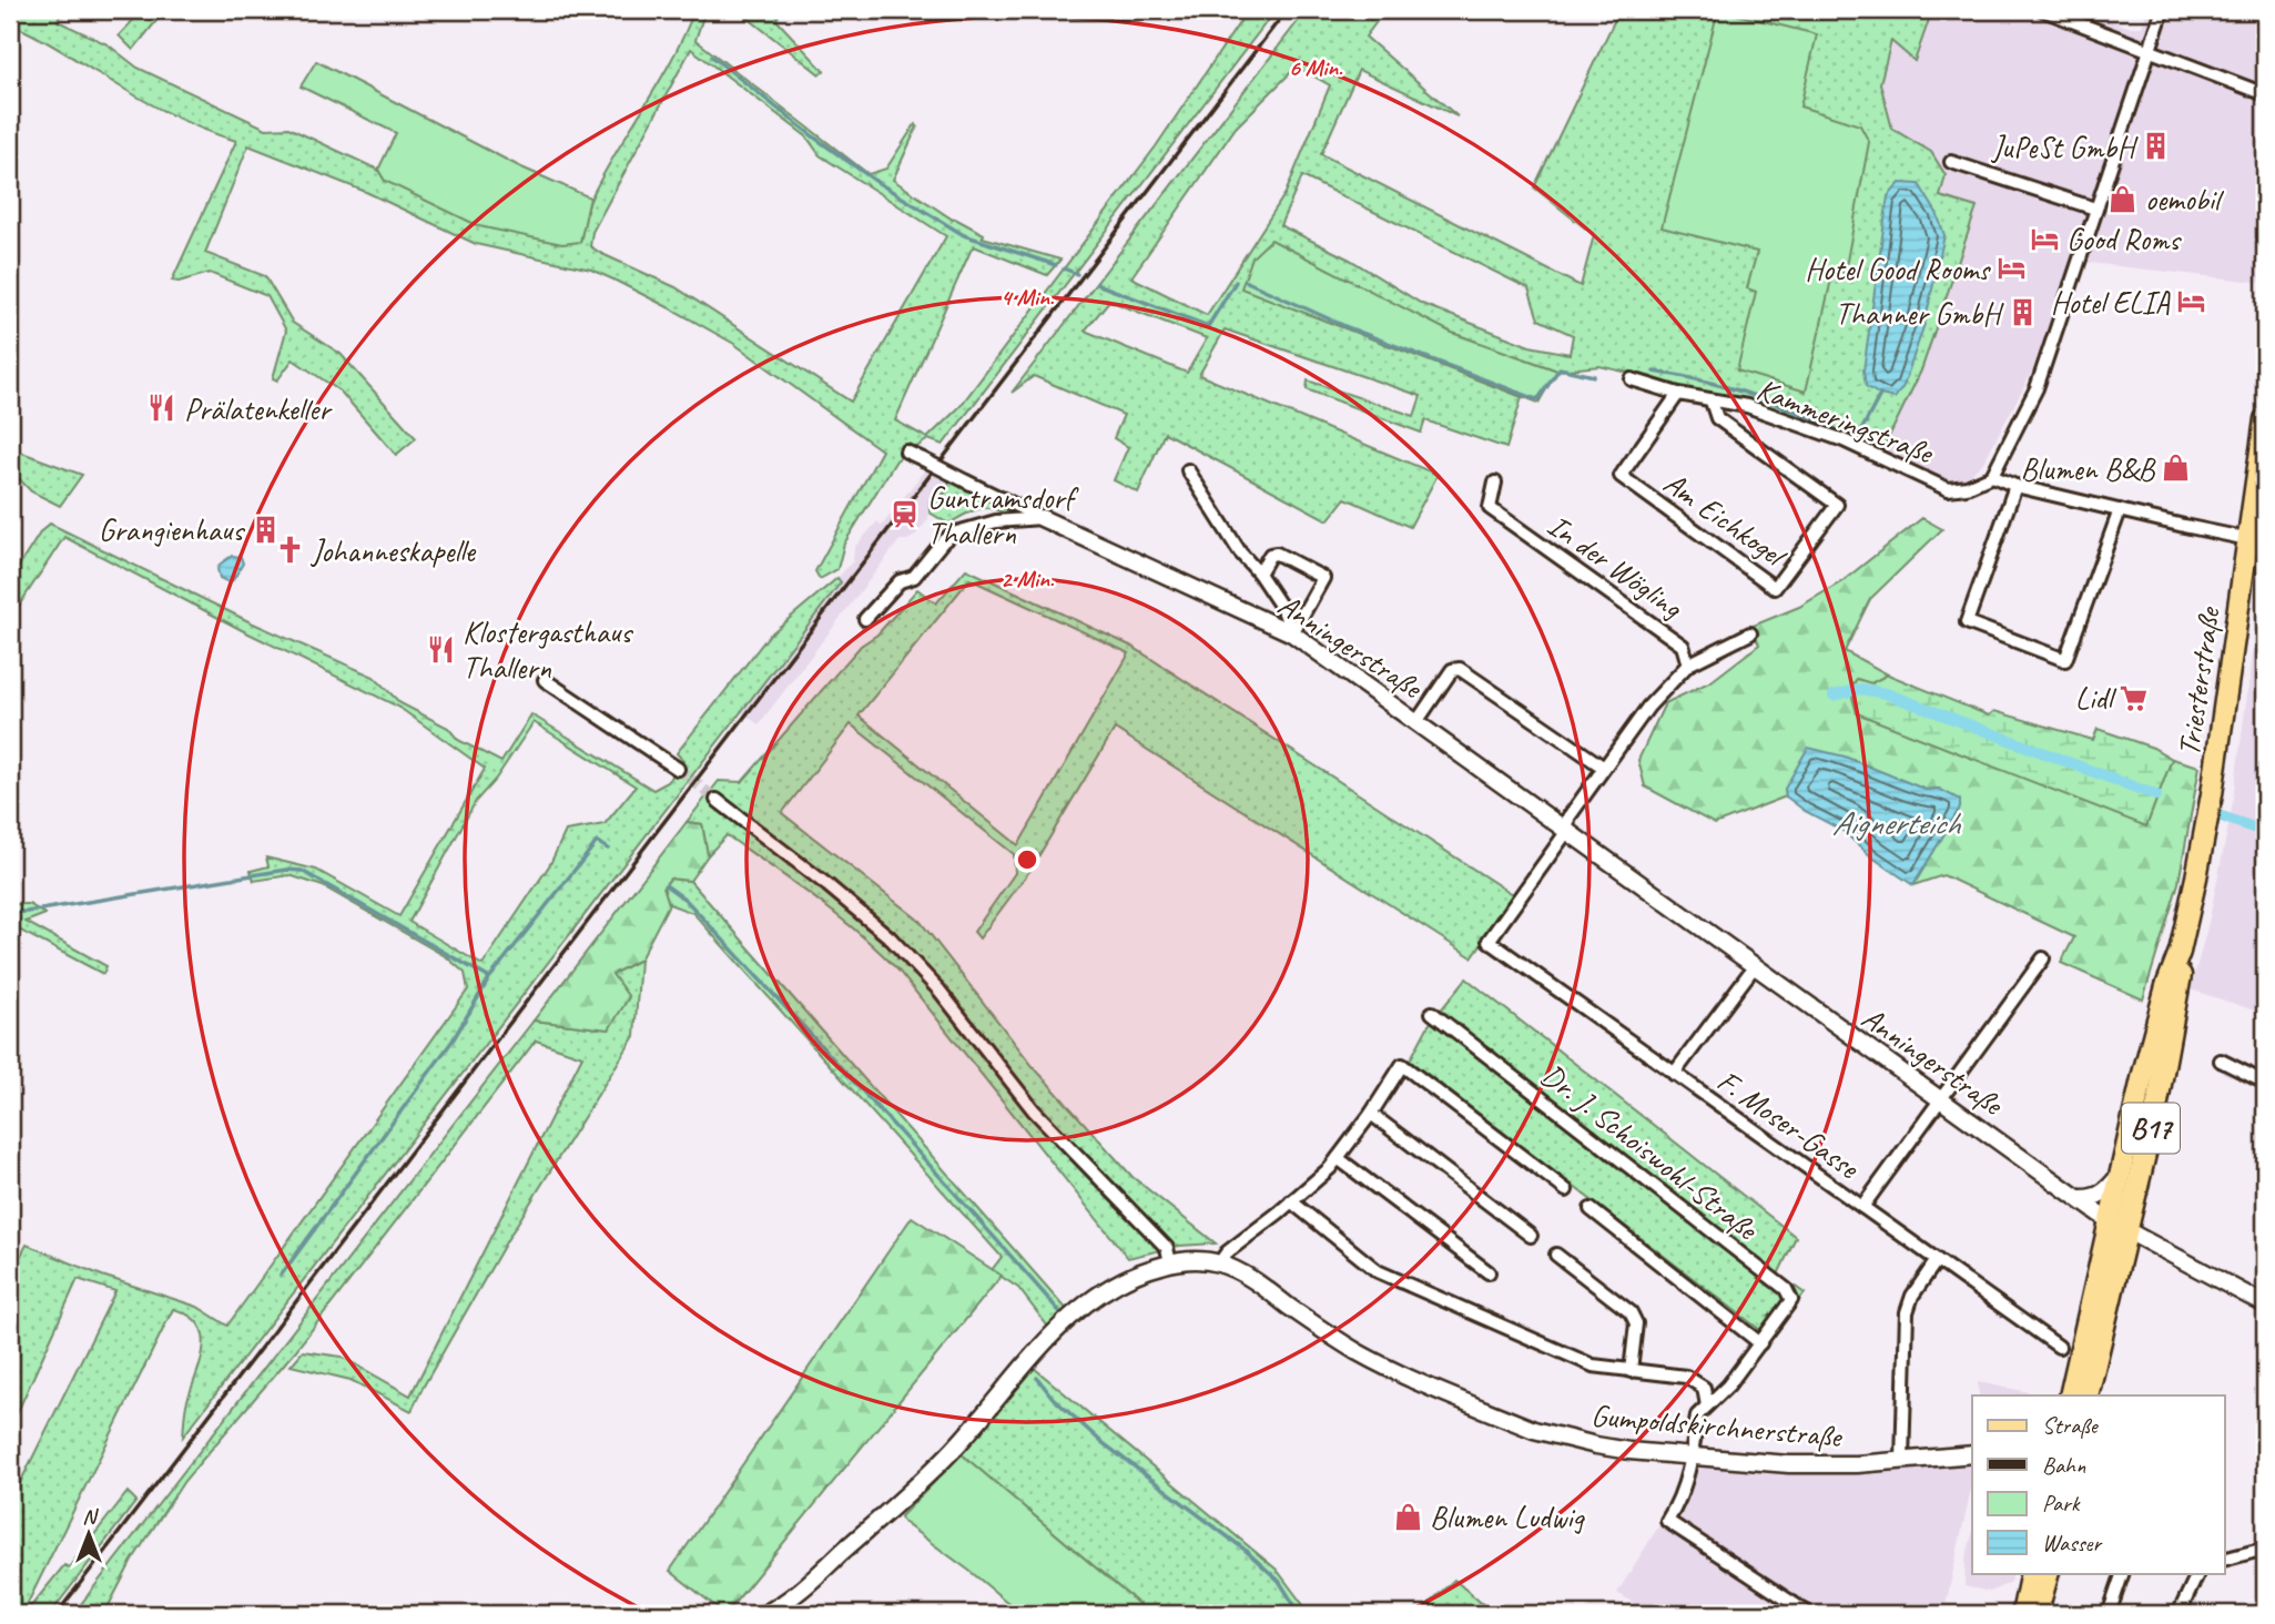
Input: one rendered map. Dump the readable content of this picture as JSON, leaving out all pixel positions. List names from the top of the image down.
{
  "streets": {
    "main road": ["Triesterstraße", "B17"],
    "street": [
      "Kammeringstraße",
      "Am Eichkogel",
      "In der Wögling",
      "Anningerstraße",
      "F. Moser-Gasse",
      "Dr. J. Schoiswohl-Straße",
      "Gumpoldskirchnerstraße"
    ]
  },
  "crossings": [
    ["Kammeringstraße", "Am Eichkogel"],
    ["In der Wögling", "Anningerstraße"],
    ["In der Wögling", "F. Moser-Gasse"],
    ["Anningerstraße", "Triesterstraße"],
    ["Anningerstraße", "F. Moser-Gasse"],
    ["Dr. J. Schoiswohl-Straße", "Gumpoldskirchnerstraße"]
  ],
  "water": ["Aignerteich"],
  "places": {
    "building": ["JuPeSt GmbH", "Thanner GmbH", "Grangienhaus"],
    "shop": ["oemobil", "Blumen B&B", "Blumen Ludwig"],
    "hotel": ["Good Roms", "Hotel Good Rooms", "Hotel ELIA"],
    "restaurant": ["Prälatenkeller", "Klostergasthaus Thallern"],
    "station": ["Guntramsdorf Thallern"],
    "church": ["Johanneskapelle"],
    "supermarket": ["Lidl"]
  },
  "legend": [
    "Straße",
    "Bahn",
    "Park",
    "Wasser"
  ],
  "north": "top",
  "rings": ["6 Min.", "4 Min.", "2 Min."]
}
